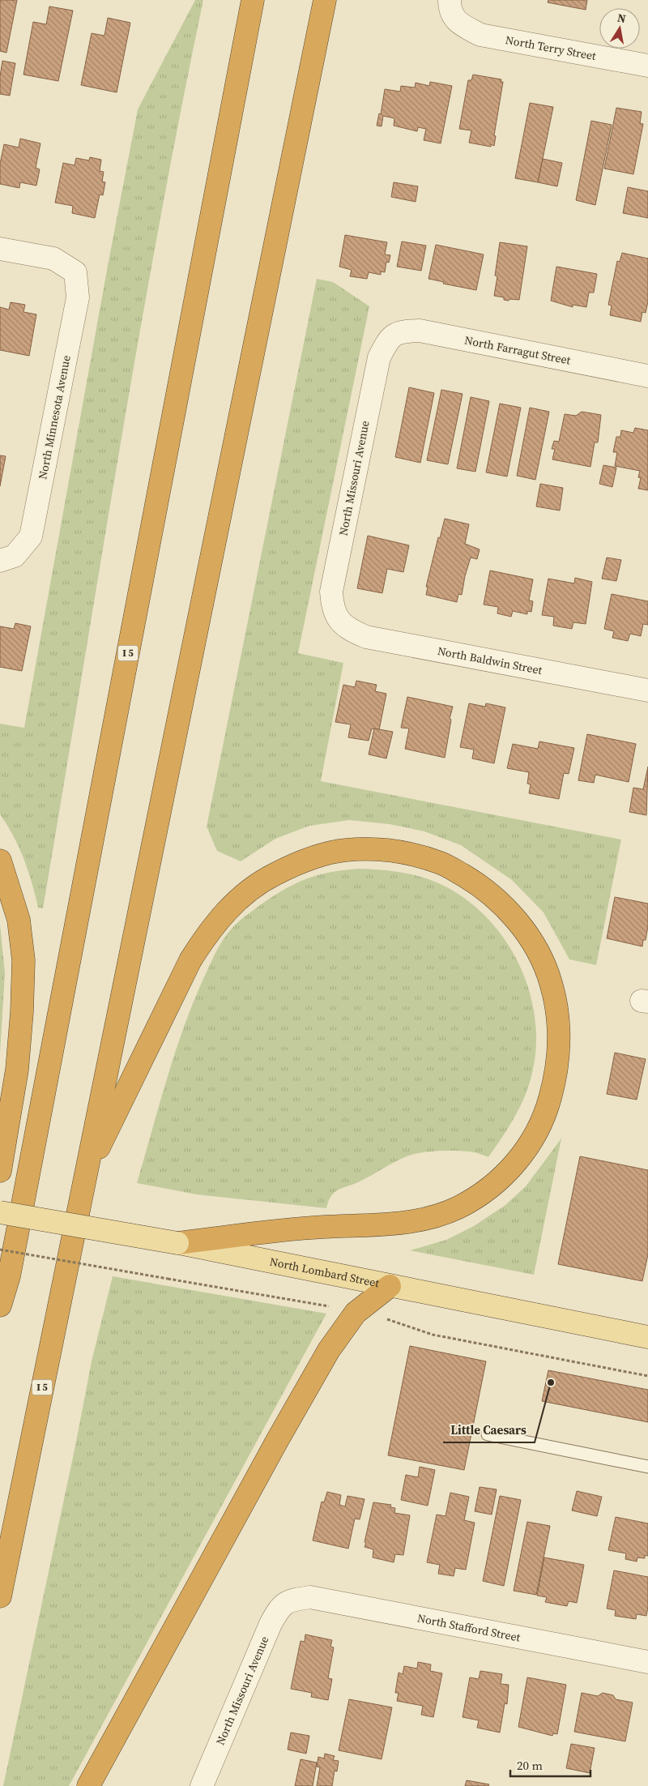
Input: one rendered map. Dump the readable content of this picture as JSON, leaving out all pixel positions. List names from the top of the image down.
{
  "streets": {
    "highway": ["I 5"],
    "main road": ["North Lombard Street"],
    "street": [
      "North Terry Street",
      "North Farragut Street",
      "North Minnesota Avenue",
      "North Missouri Avenue",
      "North Baldwin Street",
      "North Stafford Street"
    ]
  },
  "crossings": [
    ["North Farragut Street", "North Missouri Avenue"],
    ["North Missouri Avenue", "North Baldwin Street"],
    ["North Missouri Avenue", "North Stafford Street"]
  ],
  "places": ["Little Caesars"],
  "scale_bar": "20 m",
  "north": "top"
}
